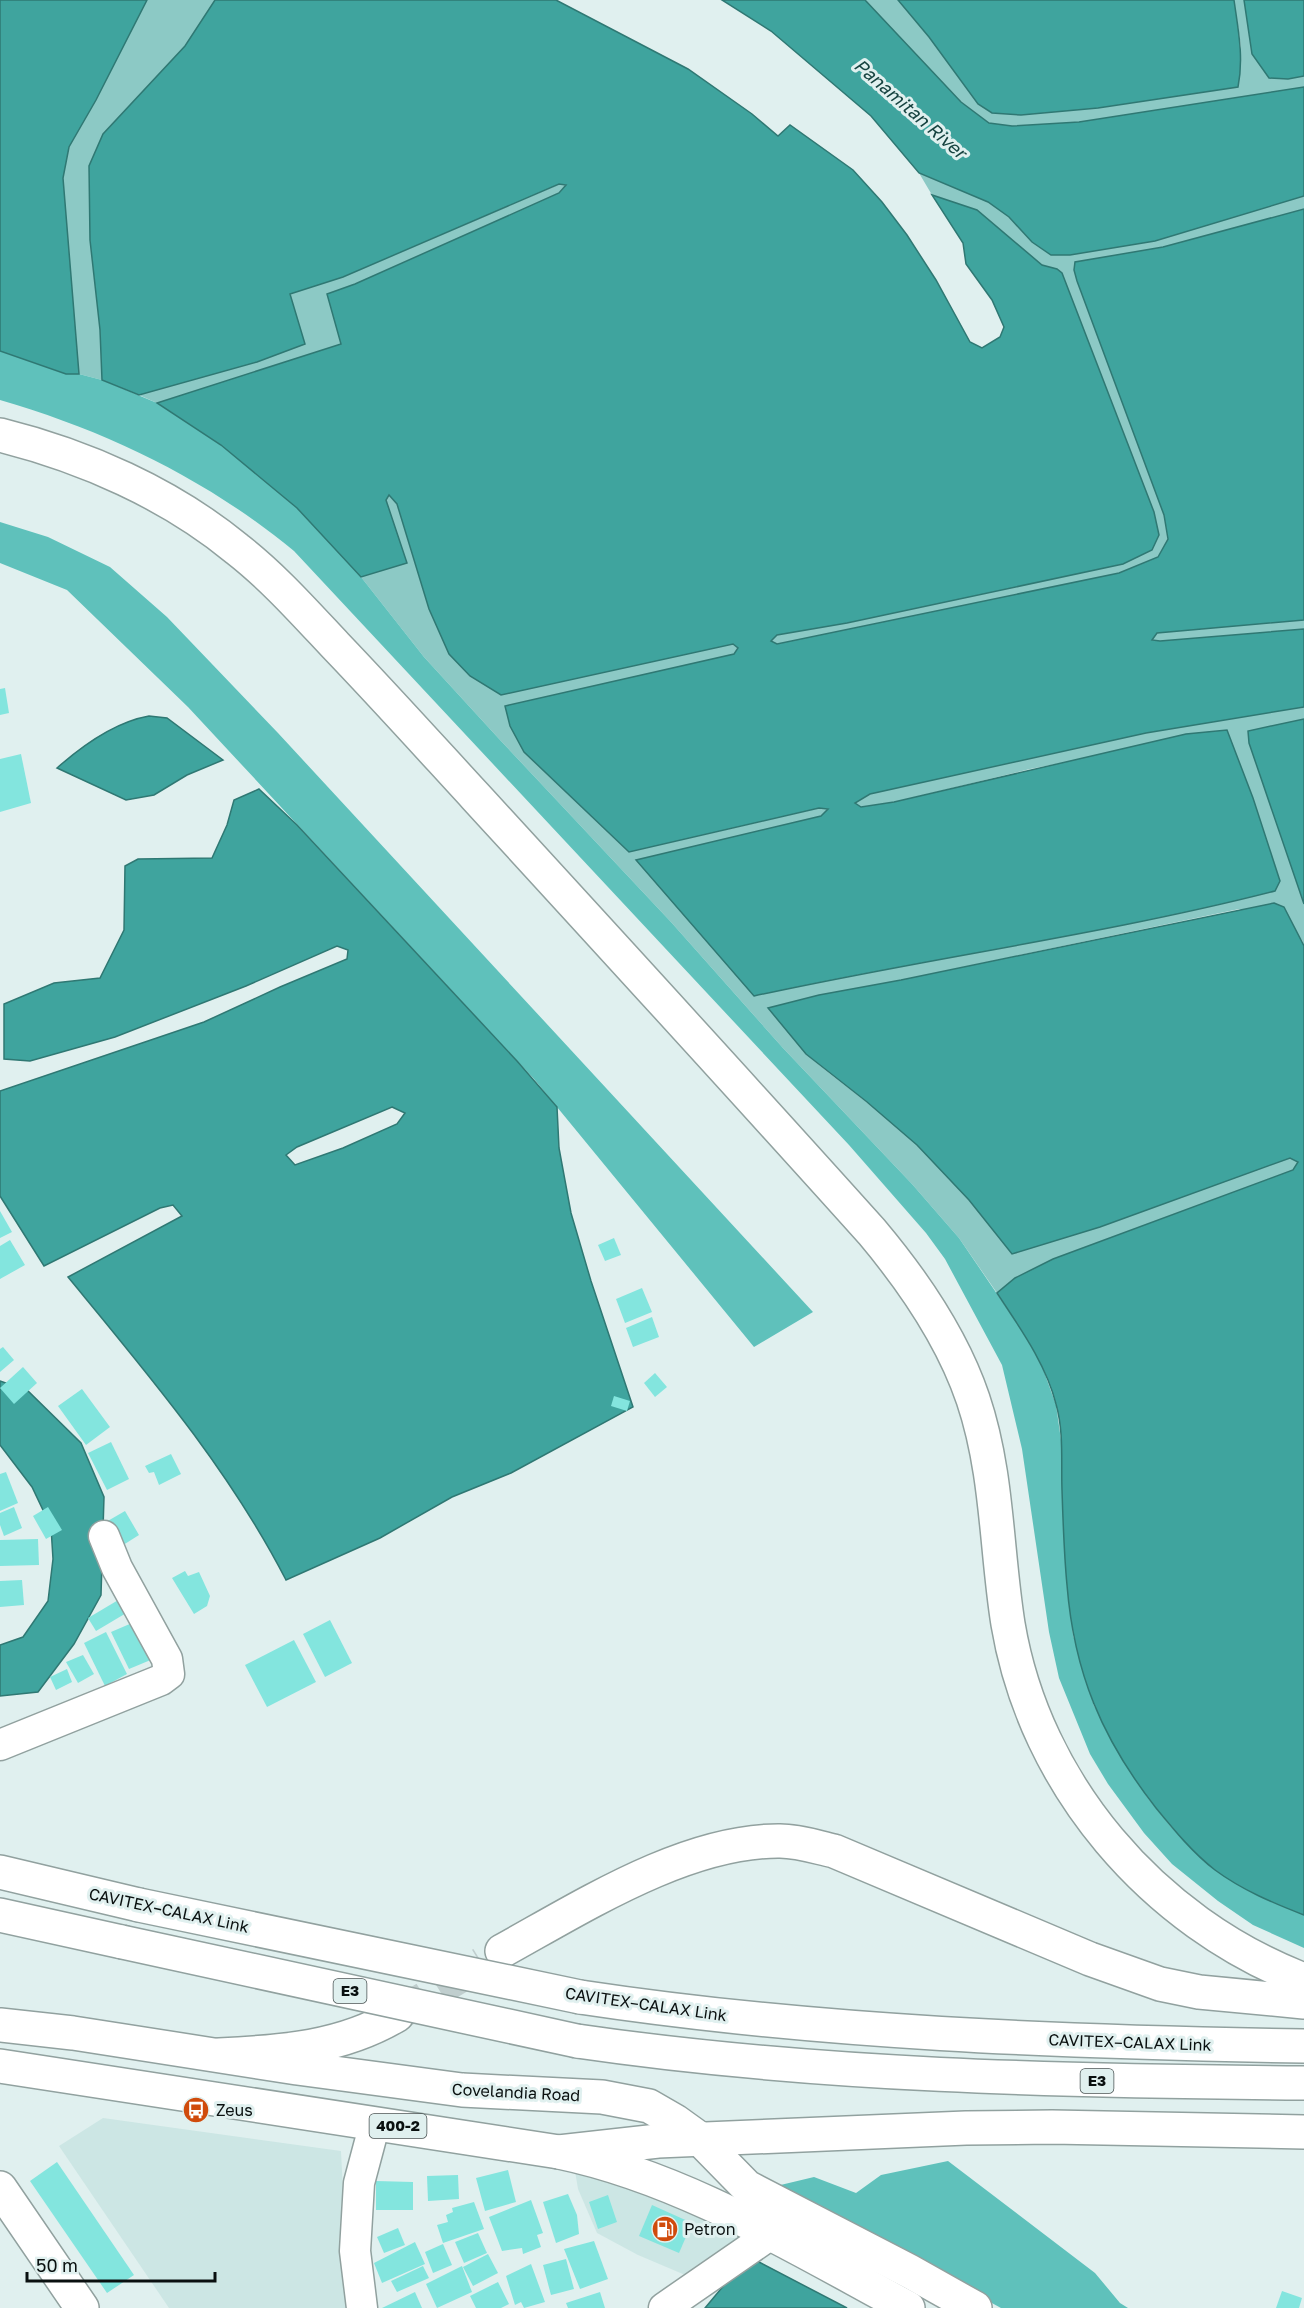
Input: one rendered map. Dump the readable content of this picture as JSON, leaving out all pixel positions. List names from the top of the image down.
{
  "streets": {
    "main road": [
      "CAVITEX–CALAX Link",
      "E3",
      "Covelandia Road",
      "400-2"
    ]
  },
  "water": ["Panamitan River"],
  "places": {
    "bus stop": ["Zeus"],
    "fuel station": ["Petron"]
  },
  "scale_bar": "50 m"
}
